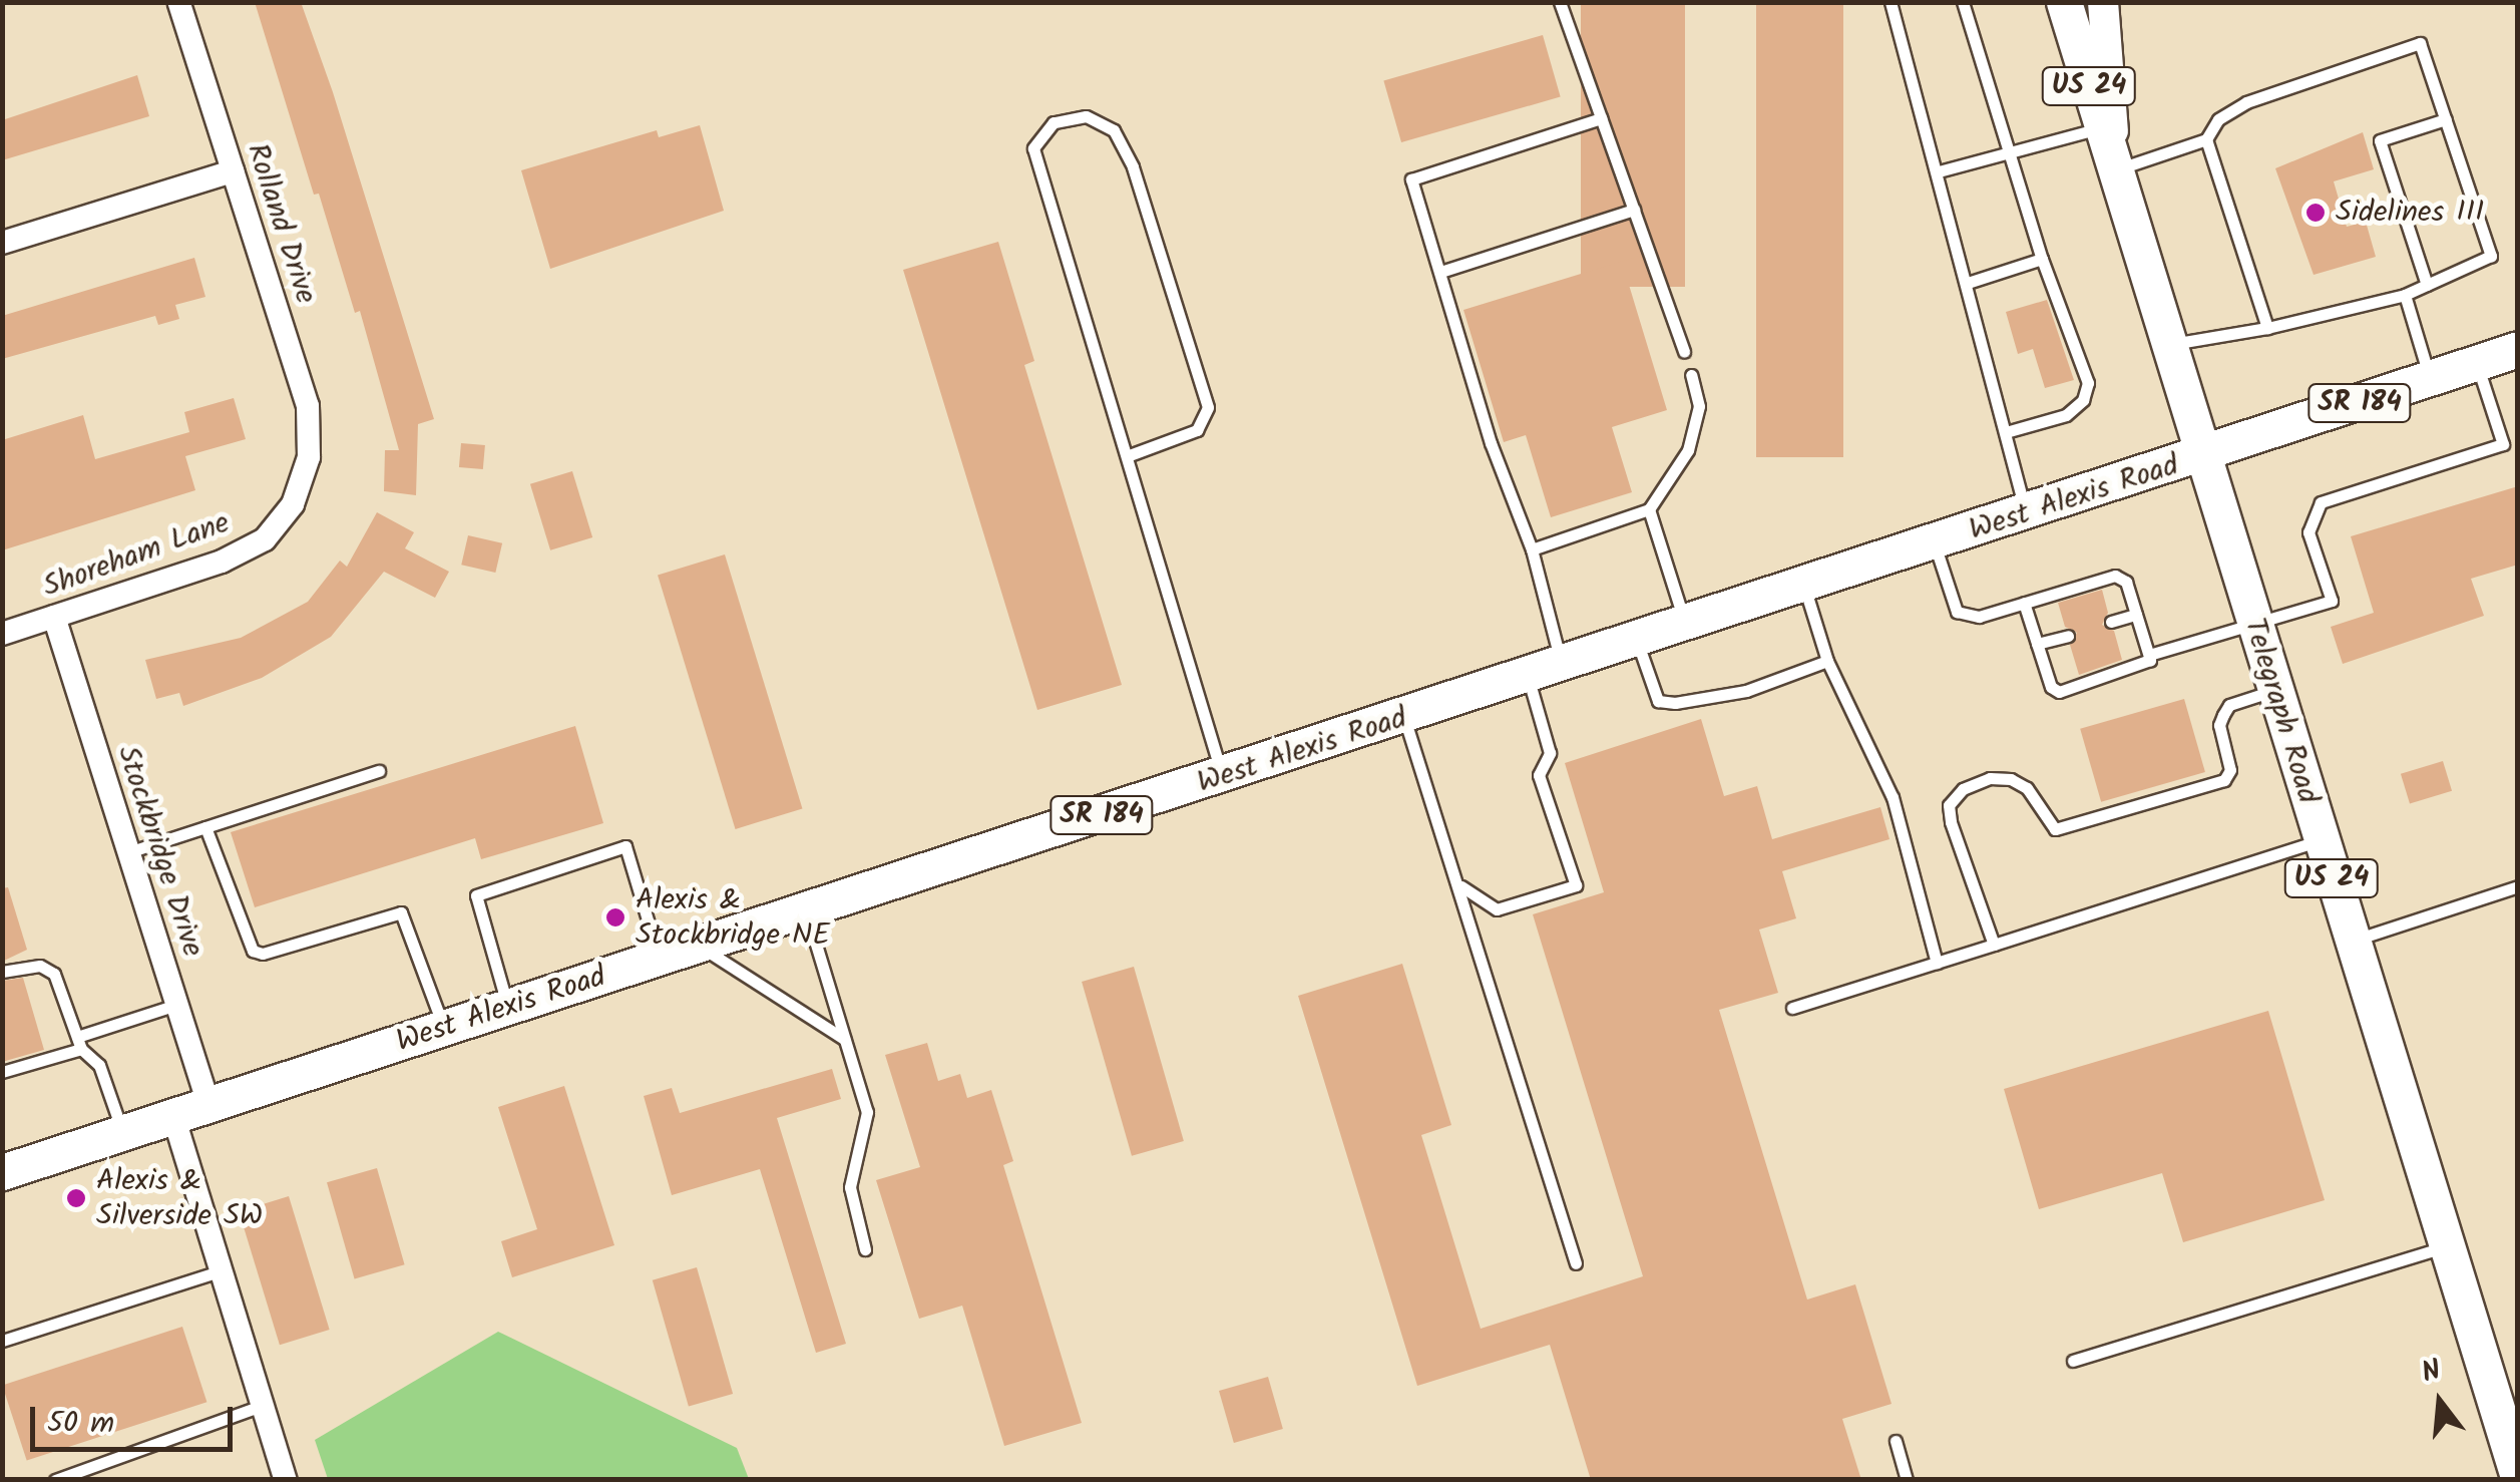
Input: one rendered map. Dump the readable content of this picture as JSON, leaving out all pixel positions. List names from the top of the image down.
{
  "streets": {
    "main road": [
      "US 24",
      "SR 184",
      "West Alexis Road",
      "Telegraph Road"
    ],
    "street": ["Rolland Drive", "Shoreham Lane", "Stockbridge Drive"]
  },
  "crossings": [
    ["Rolland Drive", "Shoreham Lane"],
    ["SR 184", "West Alexis Road"],
    ["SR 184", "Telegraph Road"],
    ["West Alexis Road", "Telegraph Road"],
    ["West Alexis Road", "Stockbridge Drive"],
    ["Shoreham Lane", "Stockbridge Drive"]
  ],
  "places": ["Sidelines III", "Alexis & Stockbridge NE", "Alexis & Silverside SW"],
  "scale_bar": "50 m",
  "north": "top"
}
